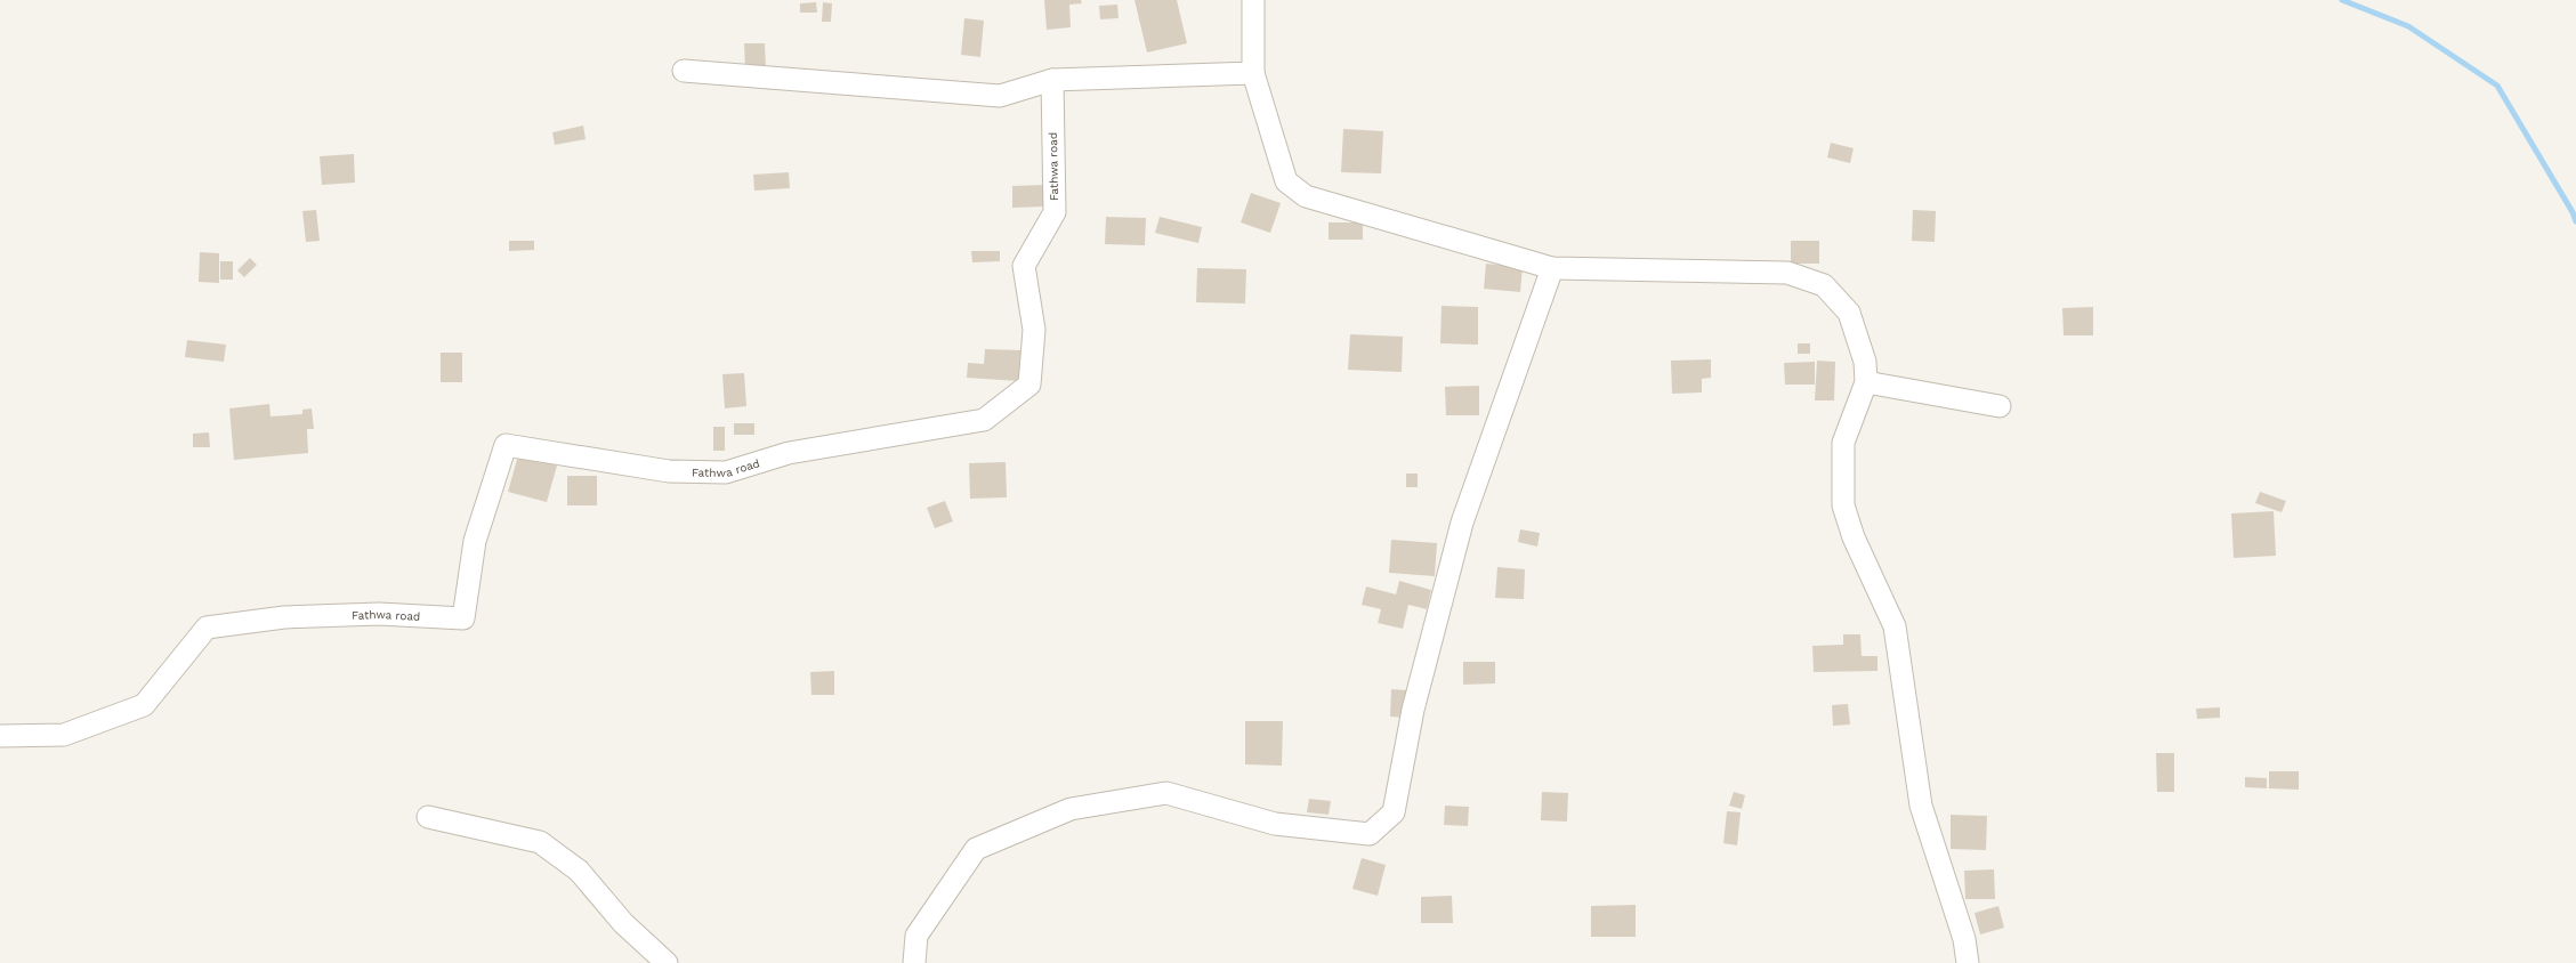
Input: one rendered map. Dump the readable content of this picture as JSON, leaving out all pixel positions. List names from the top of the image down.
{
  "streets": {
    "street": ["Fathwa road"]
  }
}
